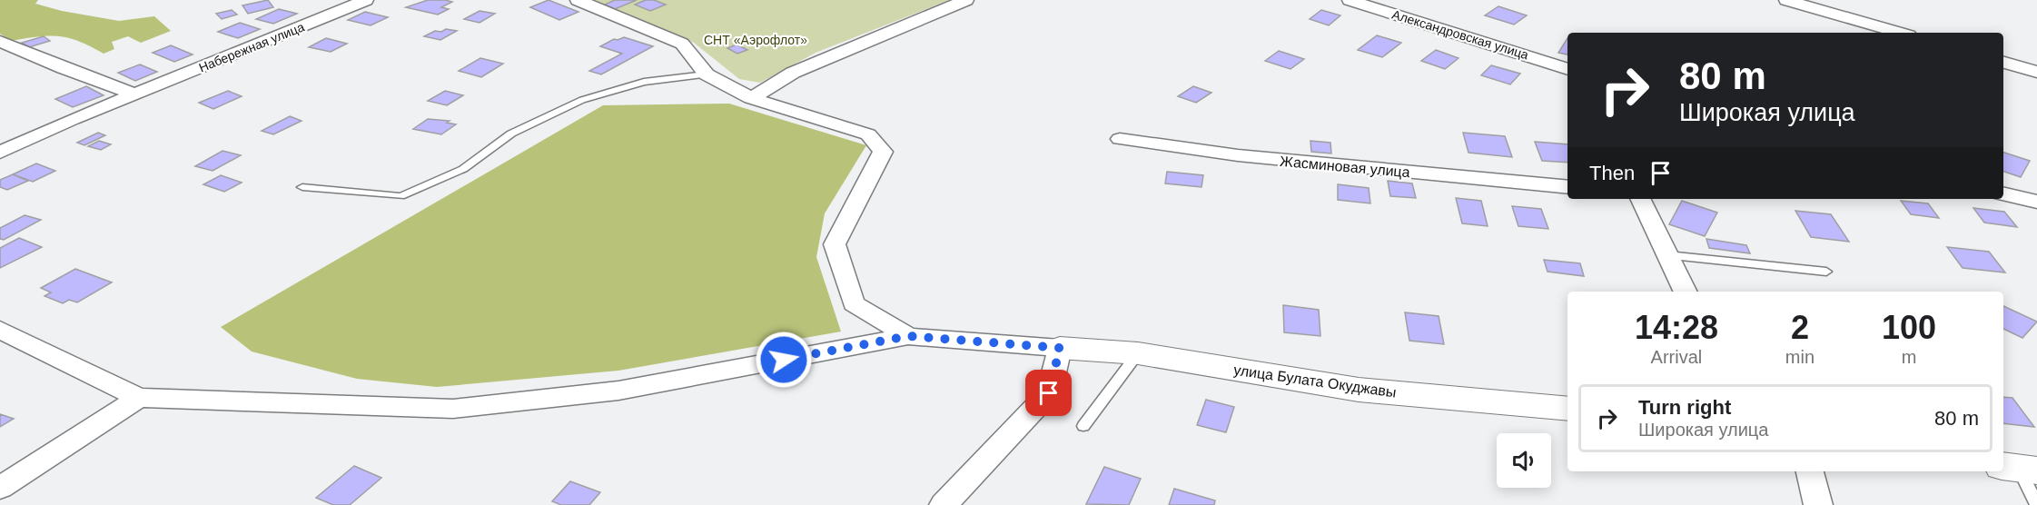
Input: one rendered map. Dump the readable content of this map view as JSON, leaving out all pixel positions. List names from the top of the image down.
{
  "streets": {
    "street": [
      "Александровская улица",
      "Набережная улица",
      "Жасминовая улица",
      "улица Булата Окуджавы"
    ]
  },
  "parks": ["СНТ «Аэрофлот»"],
  "page": {
    "turn": ["80 m", "Широкая улица"],
    "then": "Then",
    "eta": [
      "14:28",
      "Arrival",
      "2",
      "min",
      "100",
      "m"
    ],
    "list": [
      {
        "name": "Turn right",
        "note": "Широкая улица",
        "value": "80 m"
      }
    ]
  }
}
